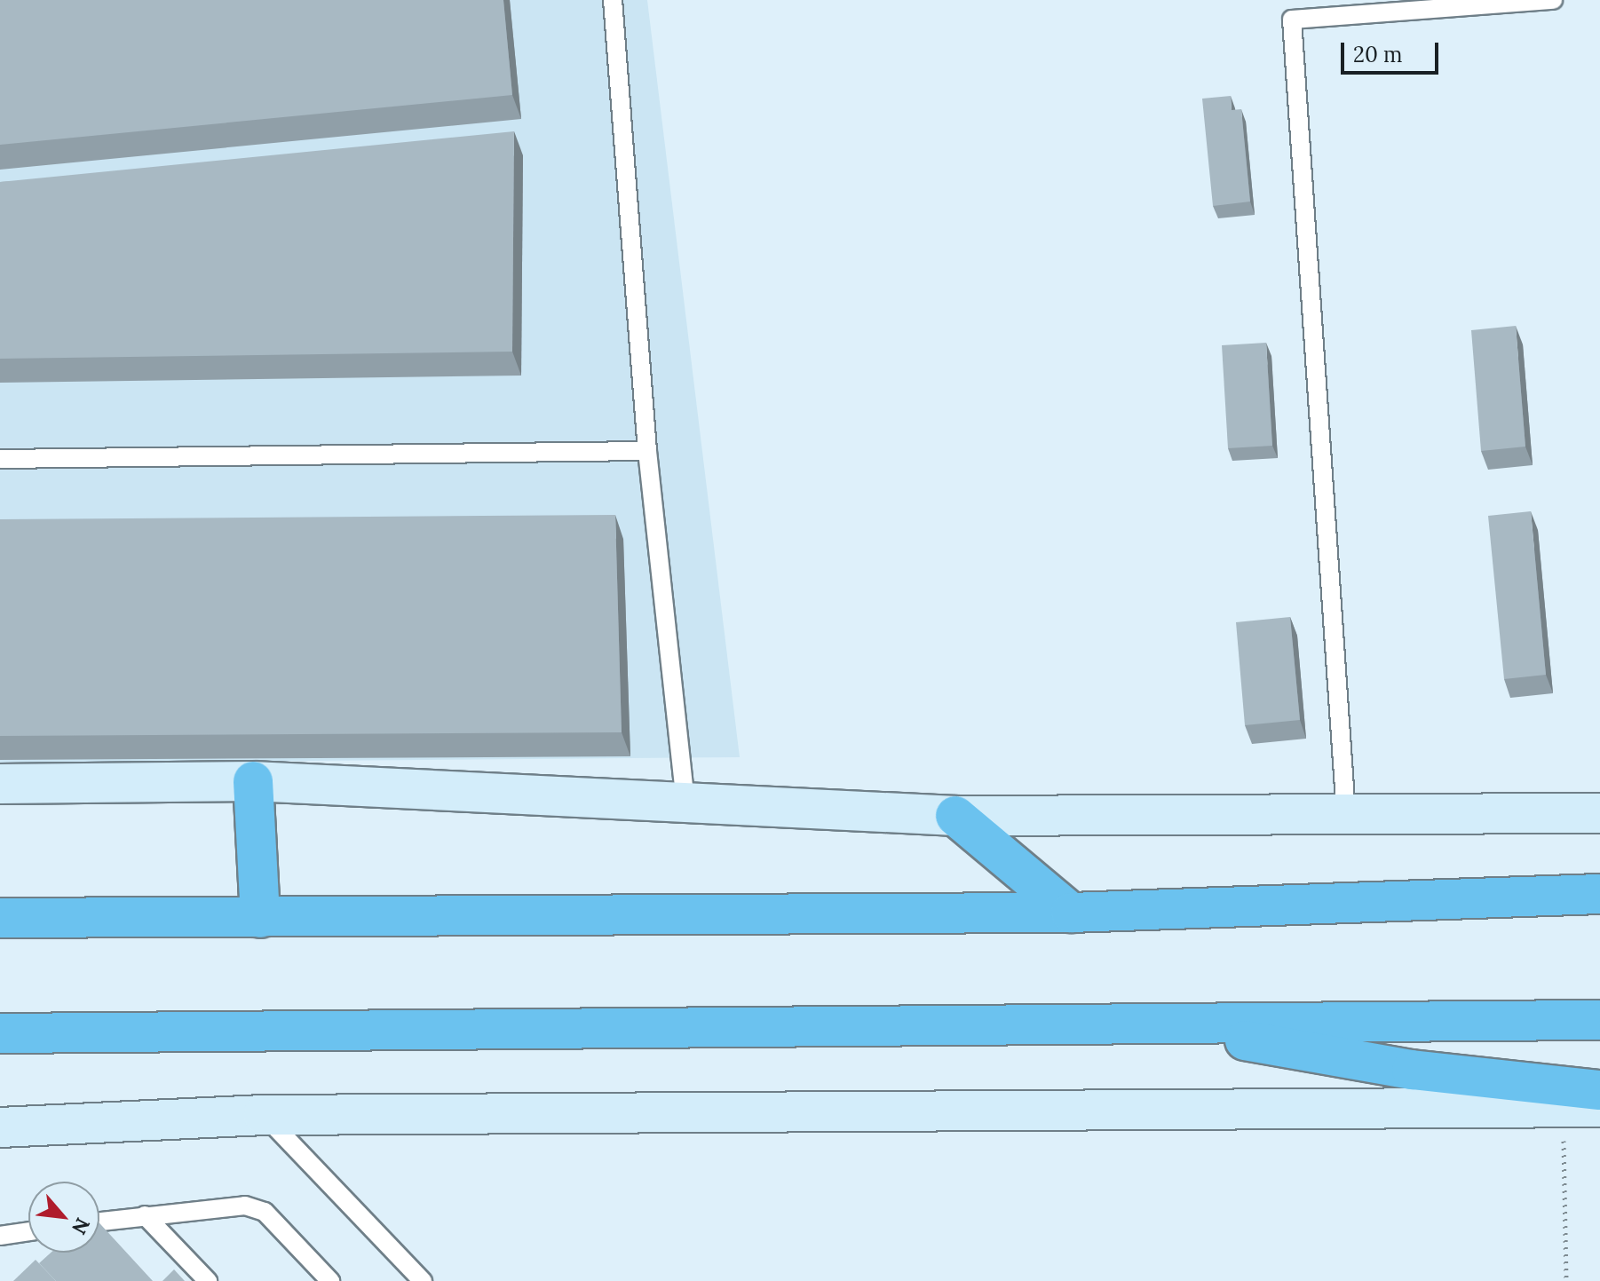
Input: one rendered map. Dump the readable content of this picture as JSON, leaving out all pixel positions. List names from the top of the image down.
{
  "scale_bar": "20 m",
  "north": "bottom right"
}
